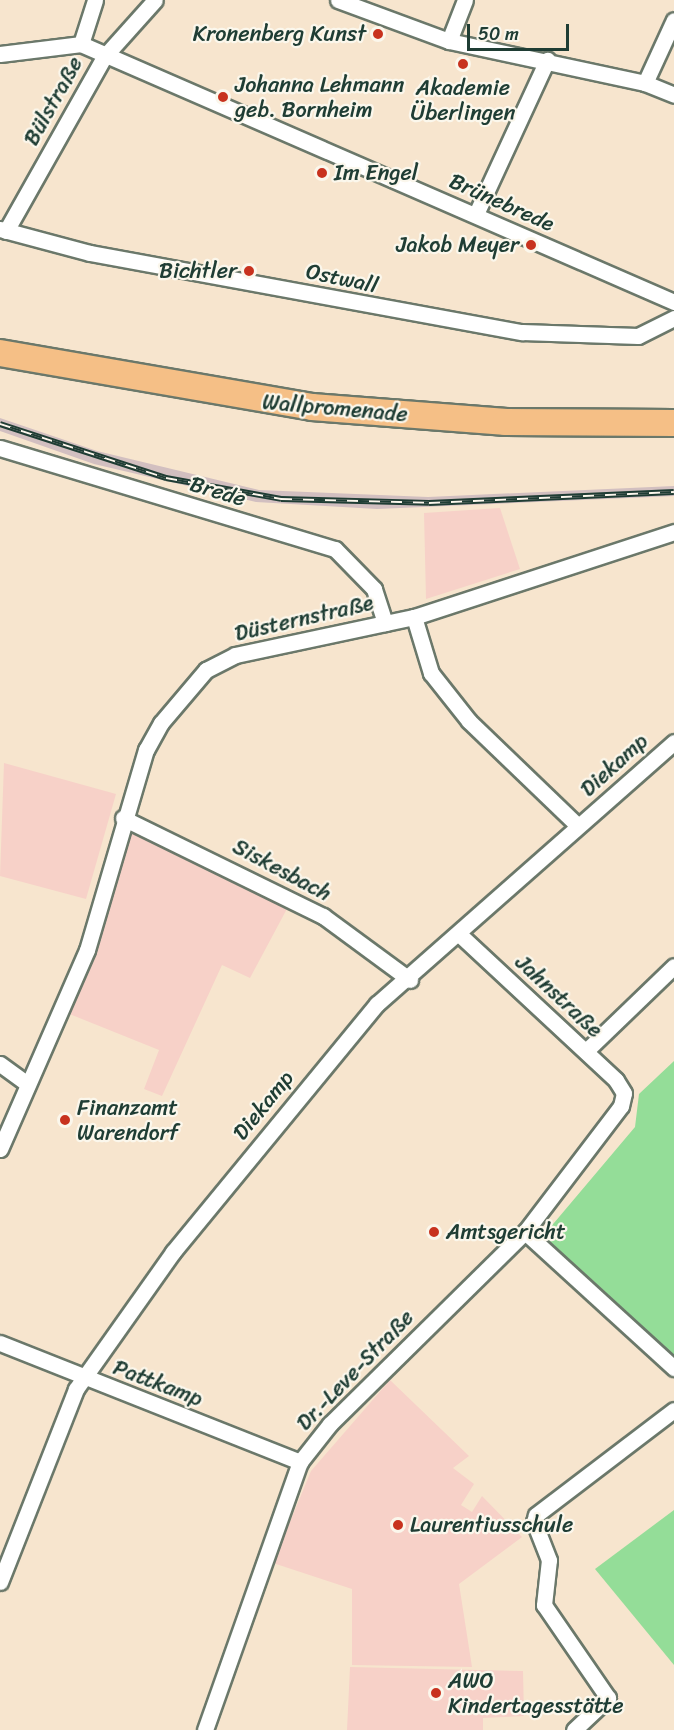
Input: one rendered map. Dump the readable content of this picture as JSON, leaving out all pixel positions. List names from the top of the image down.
{
  "streets": {
    "main road": ["Wallpromenade"],
    "street": [
      "Bülstraße",
      "Brünebrede",
      "Ostwall",
      "Brede",
      "Düsternstraße",
      "Diekamp",
      "Siskesbach",
      "Jahnstraße",
      "Dr.-Leve-Straße",
      "Pattkamp"
    ]
  },
  "crossings": [
    ["Bülstraße", "Brünebrede"],
    ["Bülstraße", "Ostwall"],
    ["Brede", "Düsternstraße"],
    ["Düsternstraße", "Siskesbach"],
    ["Diekamp", "Siskesbach"],
    ["Diekamp", "Jahnstraße"],
    ["Diekamp", "Pattkamp"],
    ["Jahnstraße", "Dr.-Leve-Straße"],
    ["Dr.-Leve-Straße", "Pattkamp"]
  ],
  "places": [
    "Kronenberg Kunst",
    "Akademie Überlingen",
    "Johanna Lehmann geb. Bornheim",
    "Im Engel",
    "Jakob Meyer",
    "Bichtler",
    "Finanzamt Warendorf",
    "Amtsgericht",
    "Laurentiusschule",
    "AWO Kindertagesstätte"
  ],
  "scale_bar": "50 m"
}
